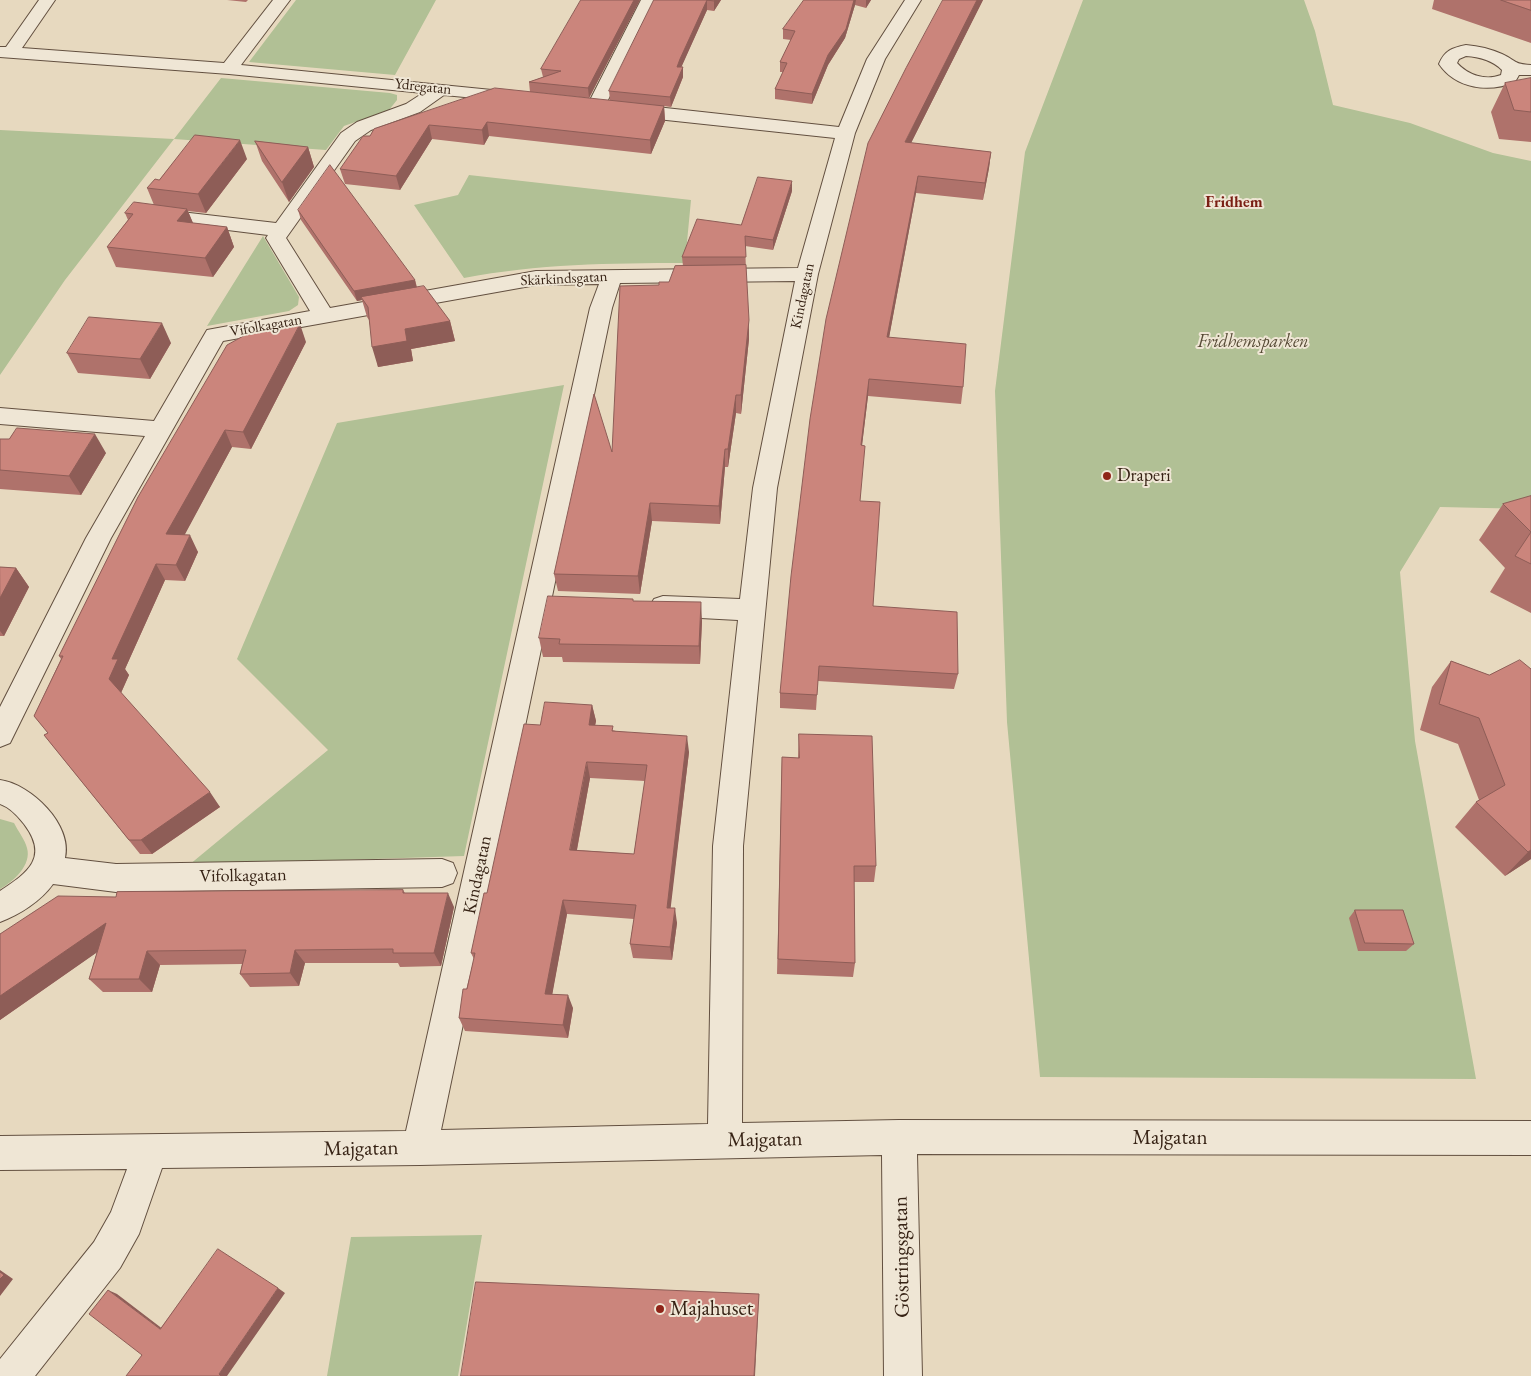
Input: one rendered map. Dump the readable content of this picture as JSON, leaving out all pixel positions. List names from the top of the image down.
{
  "streets": {
    "street": [
      "Ydregatan",
      "Skärkindsgatan",
      "Kindagatan",
      "Vifolkagatan",
      "Majgatan",
      "Göstringsgatan"
    ]
  },
  "crossings": [
    ["Skärkindsgatan", "Kindagatan"],
    ["Skärkindsgatan", "Vifolkagatan"],
    ["Kindagatan", "Majgatan"],
    ["Majgatan", "Göstringsgatan"]
  ],
  "districts": ["Fridhem"],
  "parks": ["Fridhemsparken"],
  "places": ["Draperi", "Majahuset"]
}
